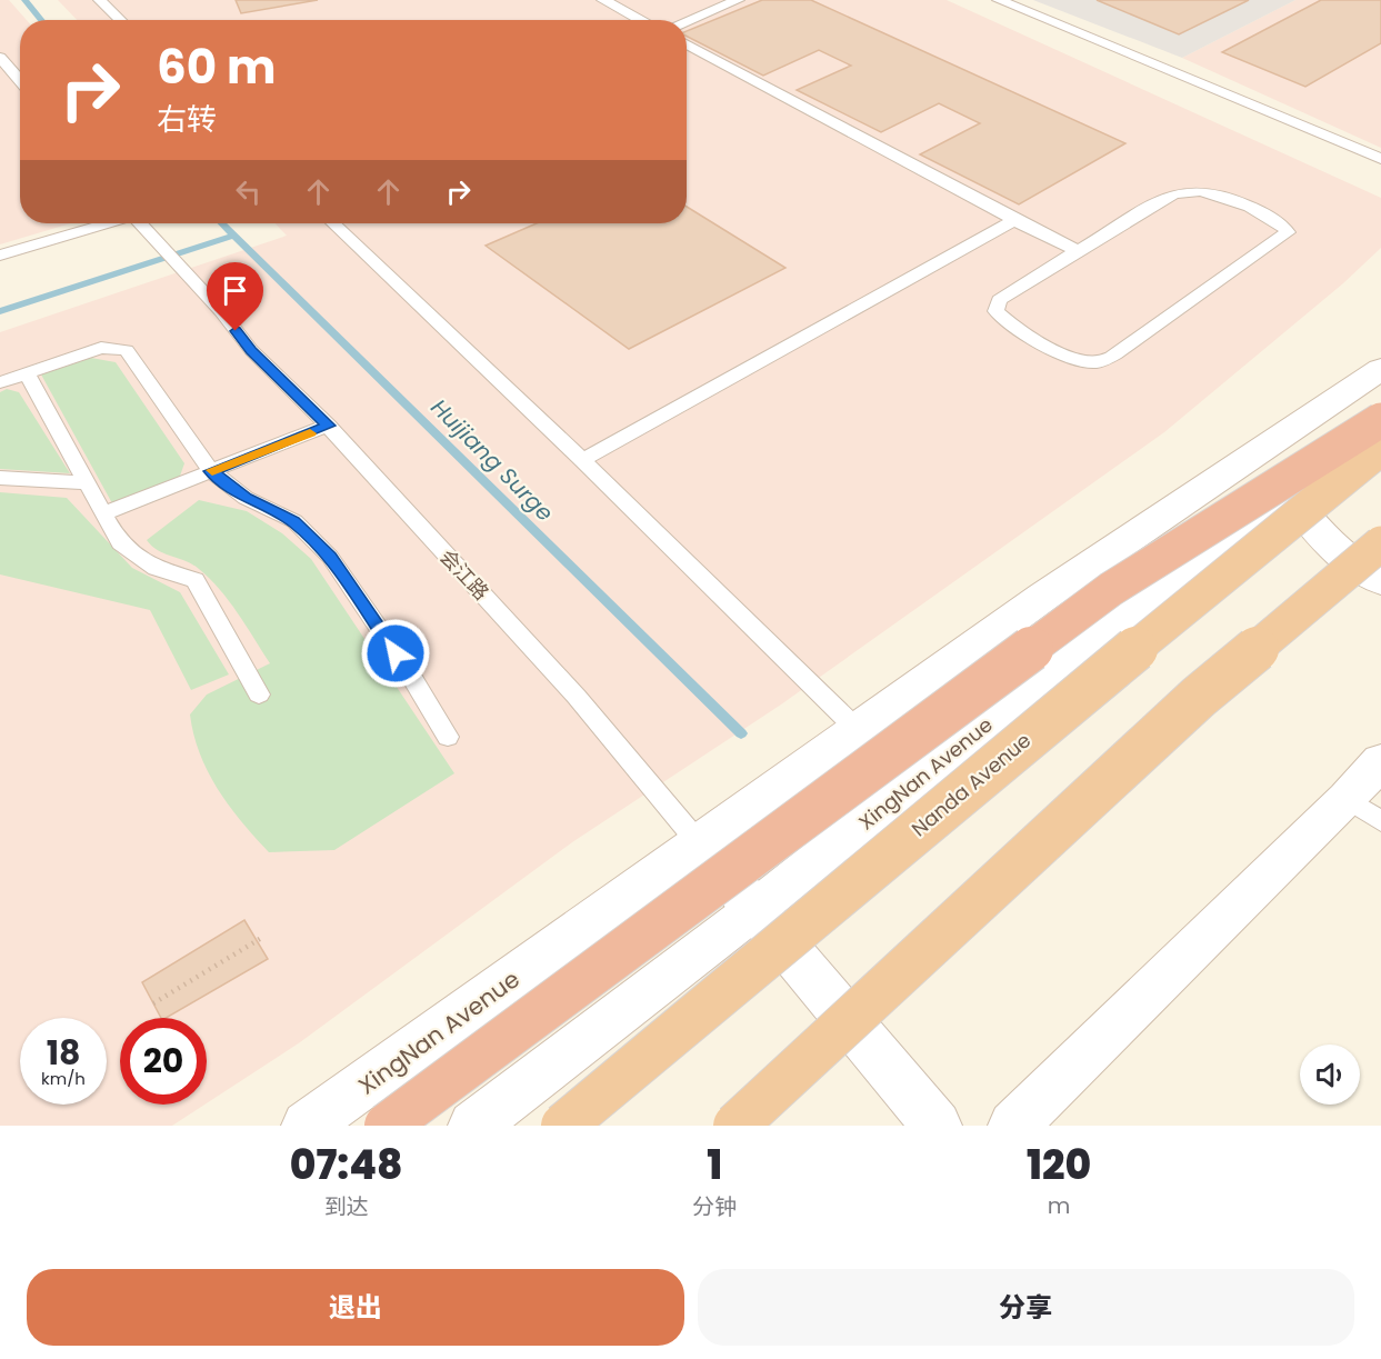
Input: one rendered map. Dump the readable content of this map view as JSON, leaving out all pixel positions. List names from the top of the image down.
{
  "streets": {
    "highway": ["Nanda Avenue"],
    "main road": ["XingNan Avenue"],
    "lane": ["会江路"]
  },
  "crossings": [
    ["会江路", "XingNan Avenue"]
  ],
  "water": ["Huijiang Surge"],
  "page": {
    "turn": ["60 m", "右转"],
    "speed": "18 km/h",
    "limit": "20",
    "eta": [
      "07:48",
      "到达",
      "1",
      "分钟",
      "120",
      "m"
    ],
    "buttons": ["退出", "分享"]
  }
}
